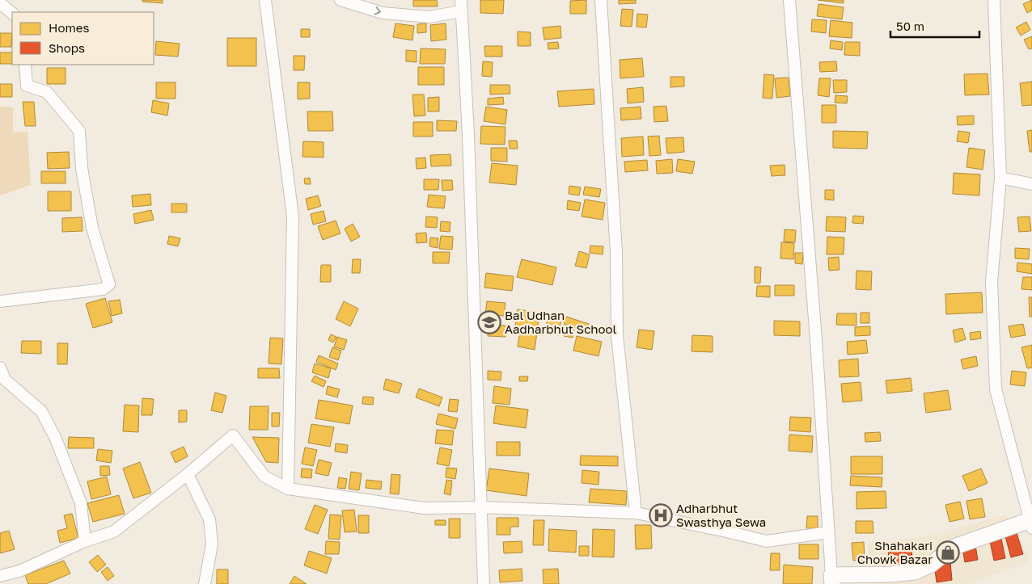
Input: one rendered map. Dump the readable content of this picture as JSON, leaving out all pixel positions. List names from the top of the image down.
{
  "places": {
    "school or university": ["Bal Udhan Aadharbhut School"],
    "hospital": ["Adharbhut Swasthya Sewa"],
    "shop": ["Shahakari Chowk Bazar"]
  },
  "legend": ["Homes", "Shops"],
  "scale_bar": "50 m"
}
